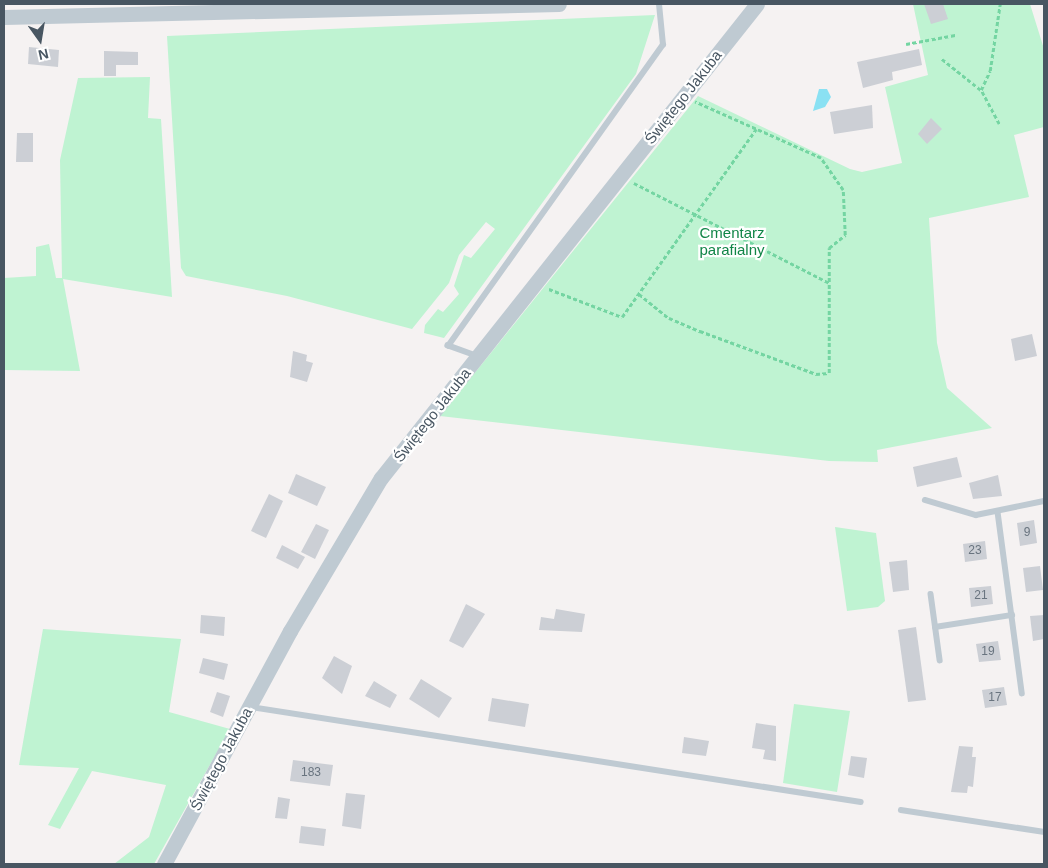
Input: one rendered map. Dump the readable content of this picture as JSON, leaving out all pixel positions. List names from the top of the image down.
{
  "streets": {
    "street": ["Świętego Jakuba"]
  },
  "parks": ["Cmentarz parafialny"],
  "house_numbers": [
    "9",
    "23",
    "21",
    "19",
    "17",
    "183"
  ],
  "north": "bottom"
}
